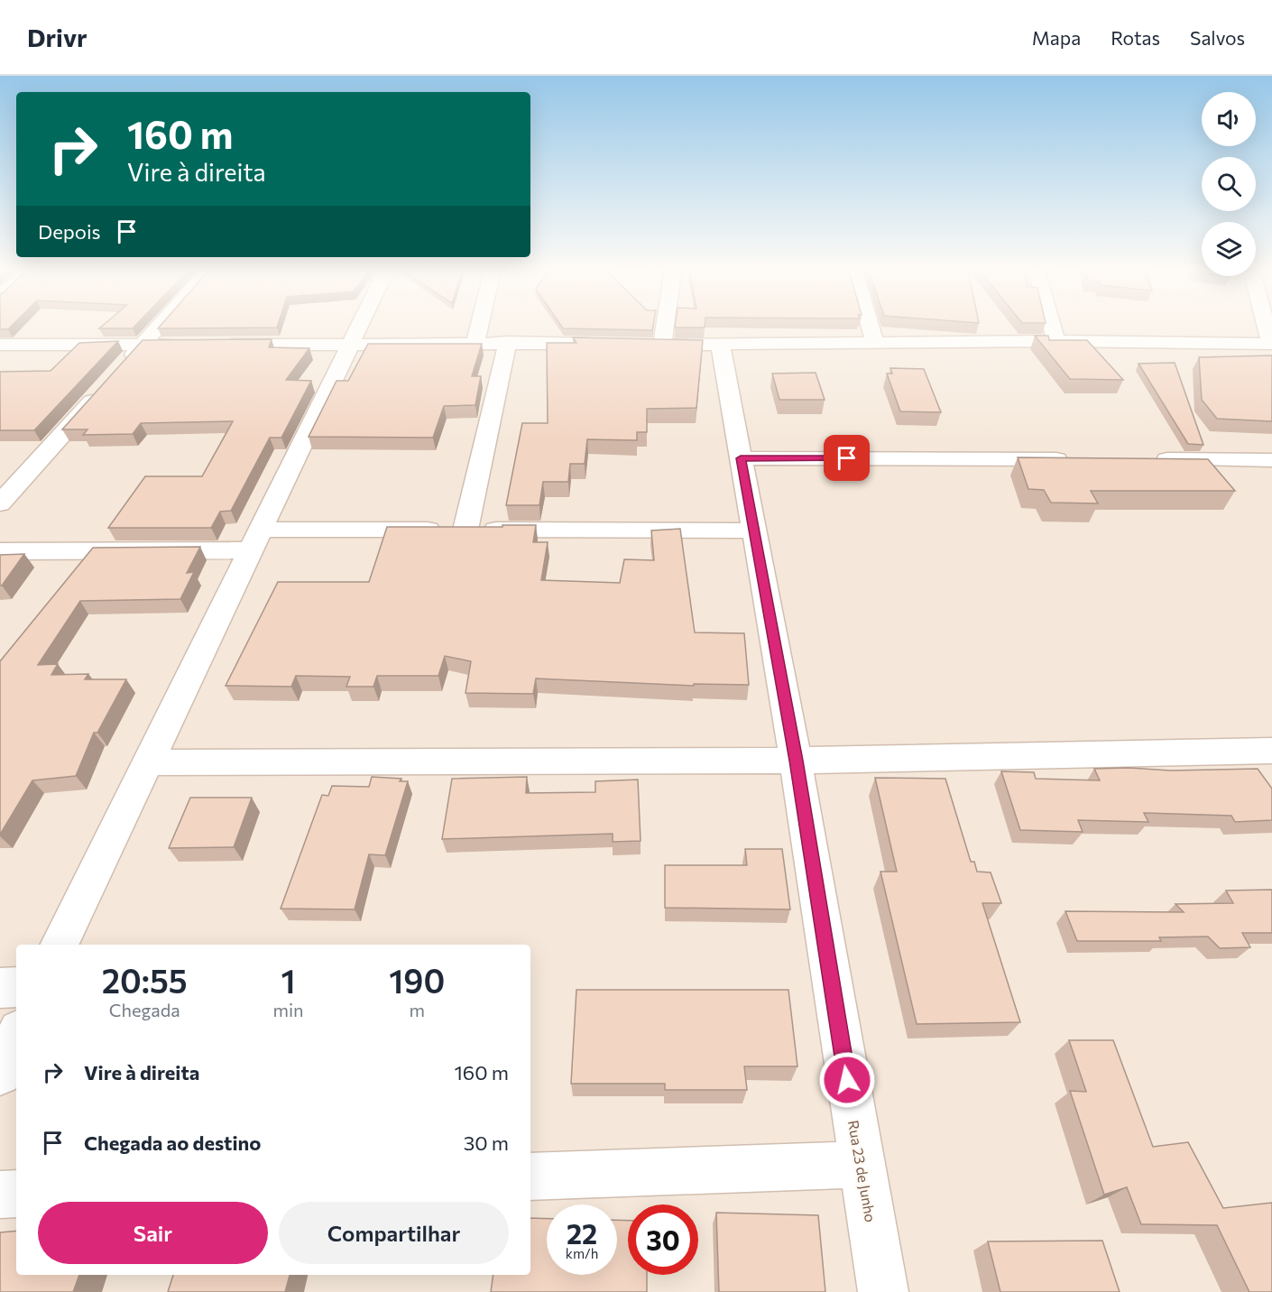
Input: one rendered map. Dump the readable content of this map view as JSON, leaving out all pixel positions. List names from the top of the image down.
{
  "streets": {
    "street": ["Rua 23 de Junho"]
  },
  "page": {
    "header": "Drivr",
    "nav": ["Mapa", "Rotas", "Salvos"],
    "turn": ["160 m", "Vire à direita"],
    "then": "Depois",
    "eta": [
      "20:55",
      "Chegada",
      "1",
      "min",
      "190",
      "m"
    ],
    "list": [
      {
        "name": "Vire à direita",
        "value": "160 m"
      },
      {
        "name": "Chegada ao destino",
        "value": "30 m"
      }
    ],
    "buttons": ["Sair", "Compartilhar"],
    "speed": "22 km/h",
    "limit": "30"
  }
}
